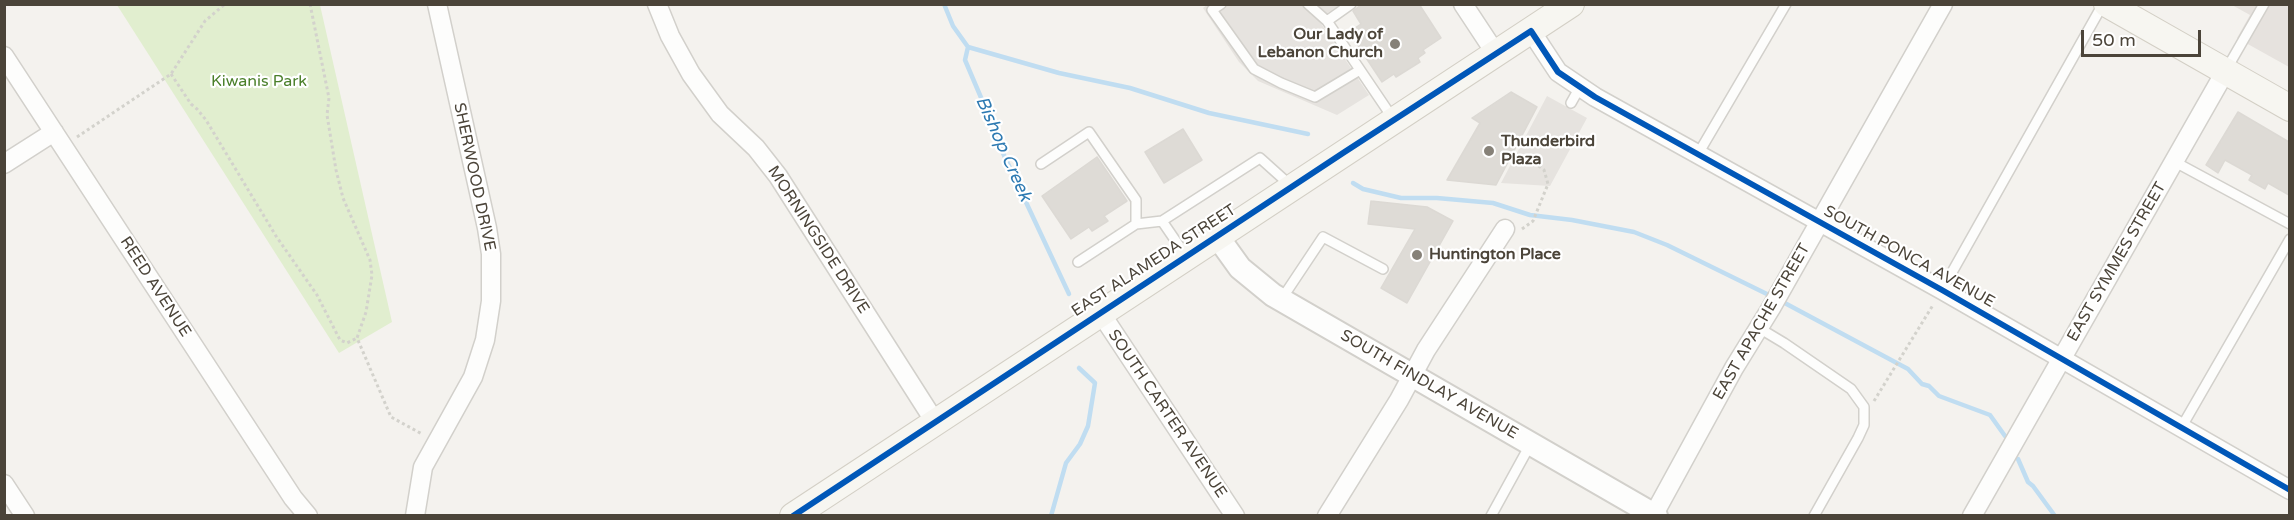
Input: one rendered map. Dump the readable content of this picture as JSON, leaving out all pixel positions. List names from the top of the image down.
{
  "streets": {
    "main road": ["EAST ALAMEDA STREET"],
    "street": [
      "SHERWOOD DRIVE",
      "MORNINGSIDE DRIVE",
      "SOUTH PONCA AVENUE",
      "EAST SYMMES STREET",
      "REED AVENUE",
      "EAST APACHE STREET",
      "SOUTH FINDLAY AVENUE",
      "SOUTH CARTER AVENUE"
    ]
  },
  "crossings": [
    ["MORNINGSIDE DRIVE", "EAST ALAMEDA STREET"],
    ["SOUTH PONCA AVENUE", "EAST ALAMEDA STREET"],
    ["SOUTH PONCA AVENUE", "EAST SYMMES STREET"],
    ["SOUTH PONCA AVENUE", "EAST APACHE STREET"],
    ["EAST ALAMEDA STREET", "SOUTH FINDLAY AVENUE"],
    ["EAST ALAMEDA STREET", "SOUTH CARTER AVENUE"],
    ["EAST APACHE STREET", "SOUTH FINDLAY AVENUE"]
  ],
  "water": ["Bishop Creek"],
  "parks": ["Kiwanis Park"],
  "places": ["Our Lady of Lebanon Church", "Thunderbird Plaza", "Huntington Place"],
  "scale_bar": "50 m"
}
